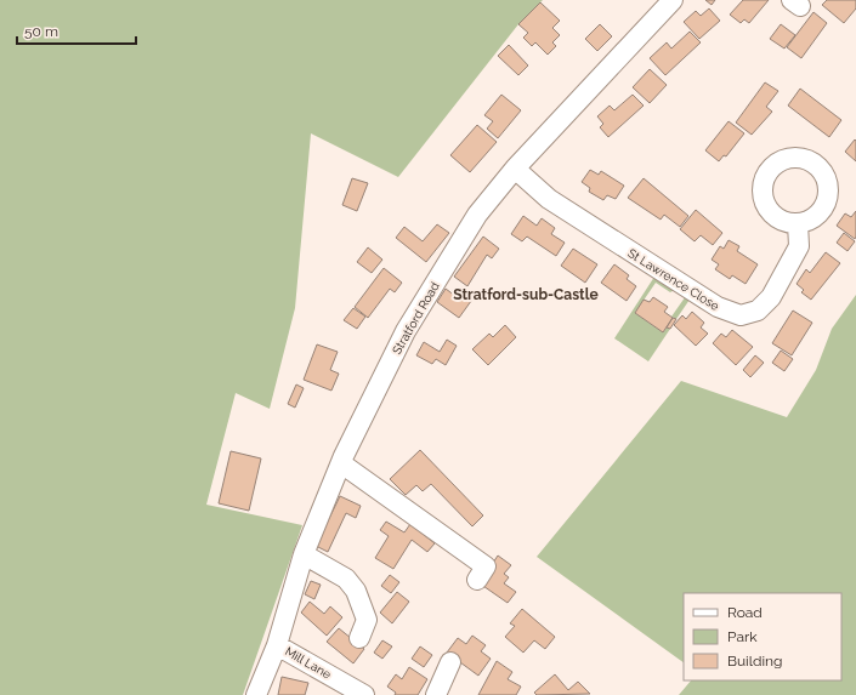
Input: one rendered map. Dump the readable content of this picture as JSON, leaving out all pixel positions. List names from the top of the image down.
{
  "streets": {
    "street": ["St Lawrence Close", "Stratford Road", "Mill Lane"]
  },
  "crossings": [
    ["St Lawrence Close", "Stratford Road"],
    ["Stratford Road", "Mill Lane"]
  ],
  "districts": ["Stratford-sub-Castle"],
  "legend": ["Road", "Park", "Building"],
  "scale_bar": "50 m"
}
